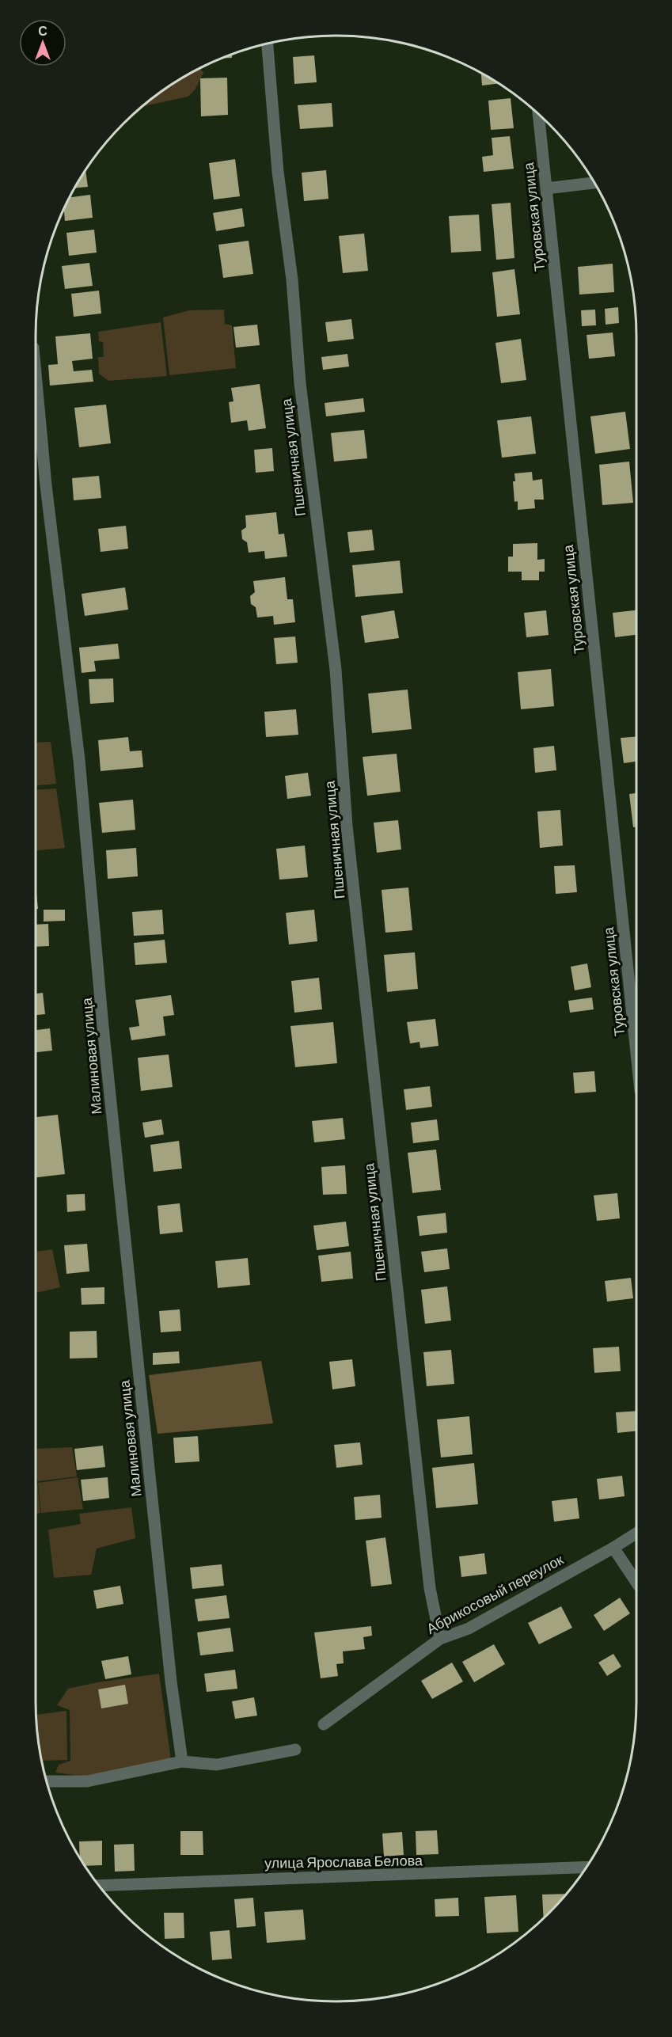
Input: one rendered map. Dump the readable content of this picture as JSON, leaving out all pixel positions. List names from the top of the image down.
{
  "streets": {
    "street": [
      "Туровская улица",
      "Пшеничная улица",
      "Малиновая улица",
      "Абрикосовый переулок",
      "улица Ярослава Белова"
    ]
  },
  "crossings": [
    ["Пшеничная улица", "Абрикосовый переулок"]
  ],
  "north": "top"
}
